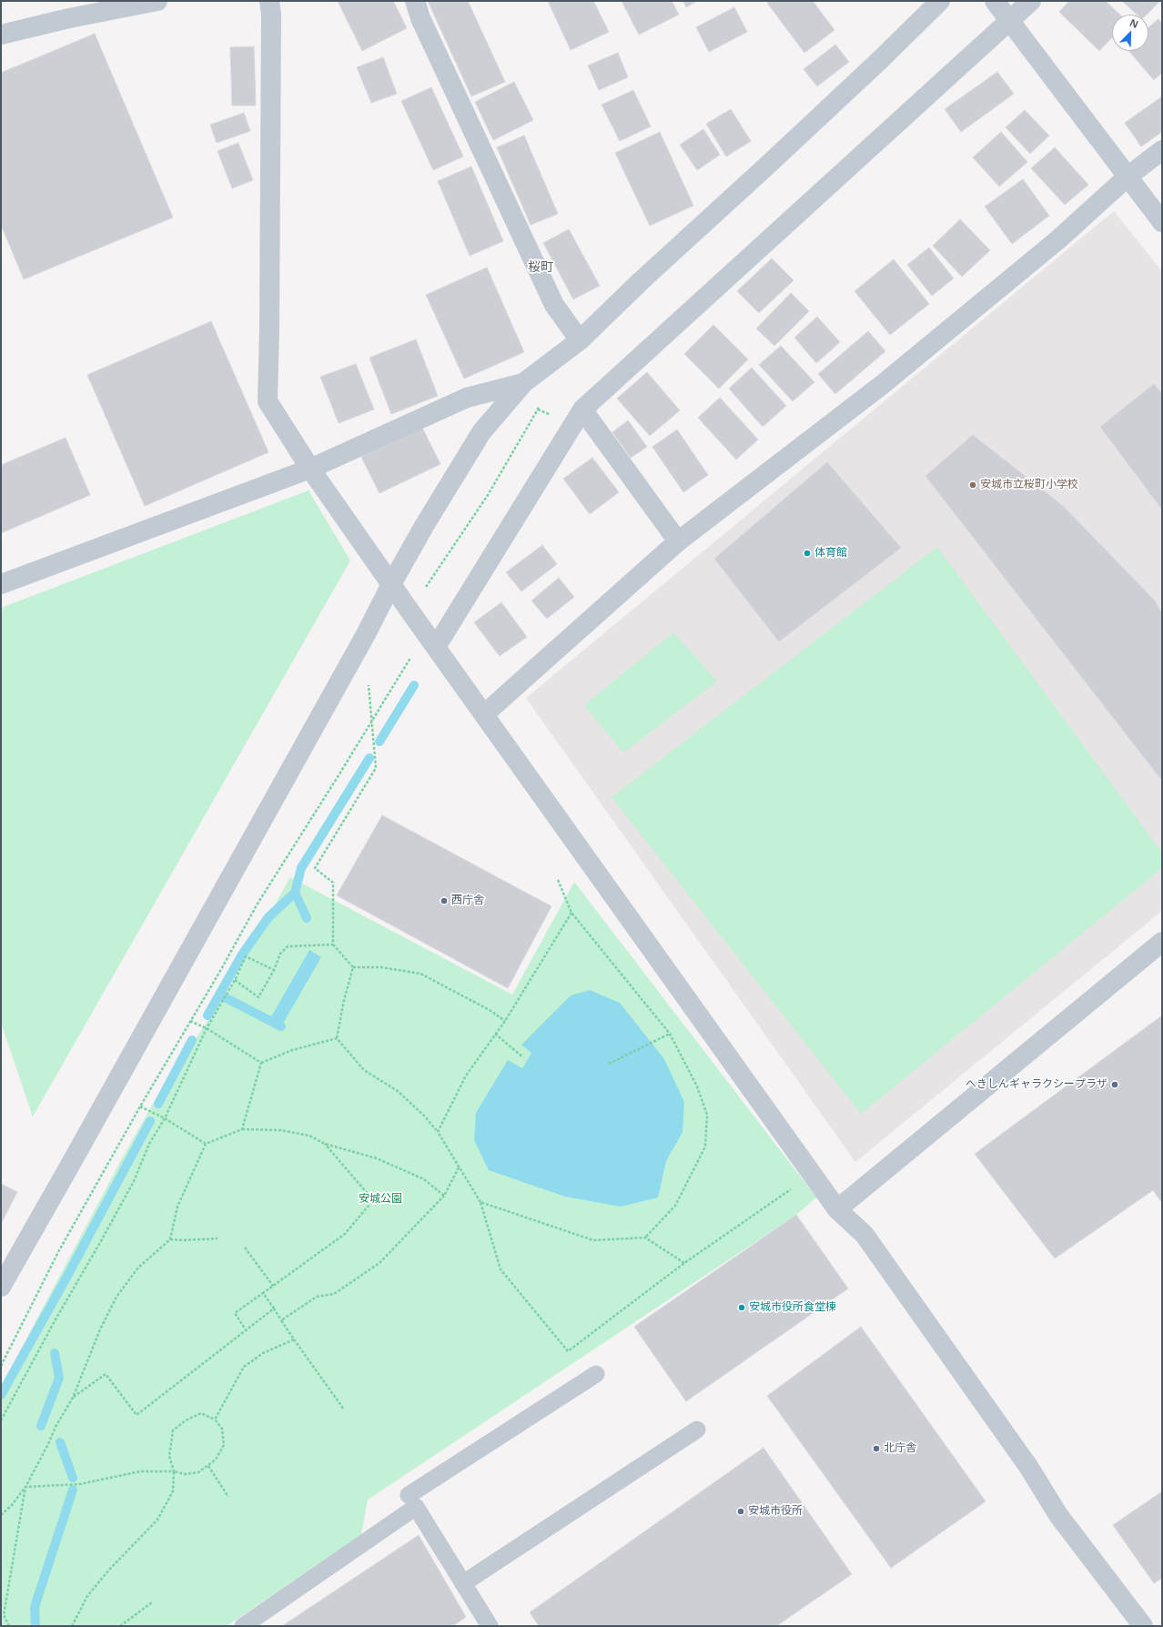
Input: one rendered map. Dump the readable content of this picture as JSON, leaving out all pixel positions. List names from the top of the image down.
{
  "districts": ["桜町"],
  "parks": ["安城公園"],
  "places": [
    "安城市立桜町小学校",
    "体育館",
    "西庁舎",
    "へきしんギャラクシープラザ",
    "安城市役所食堂棟",
    "北庁舎",
    "安城市役所"
  ],
  "north": "top right"
}
